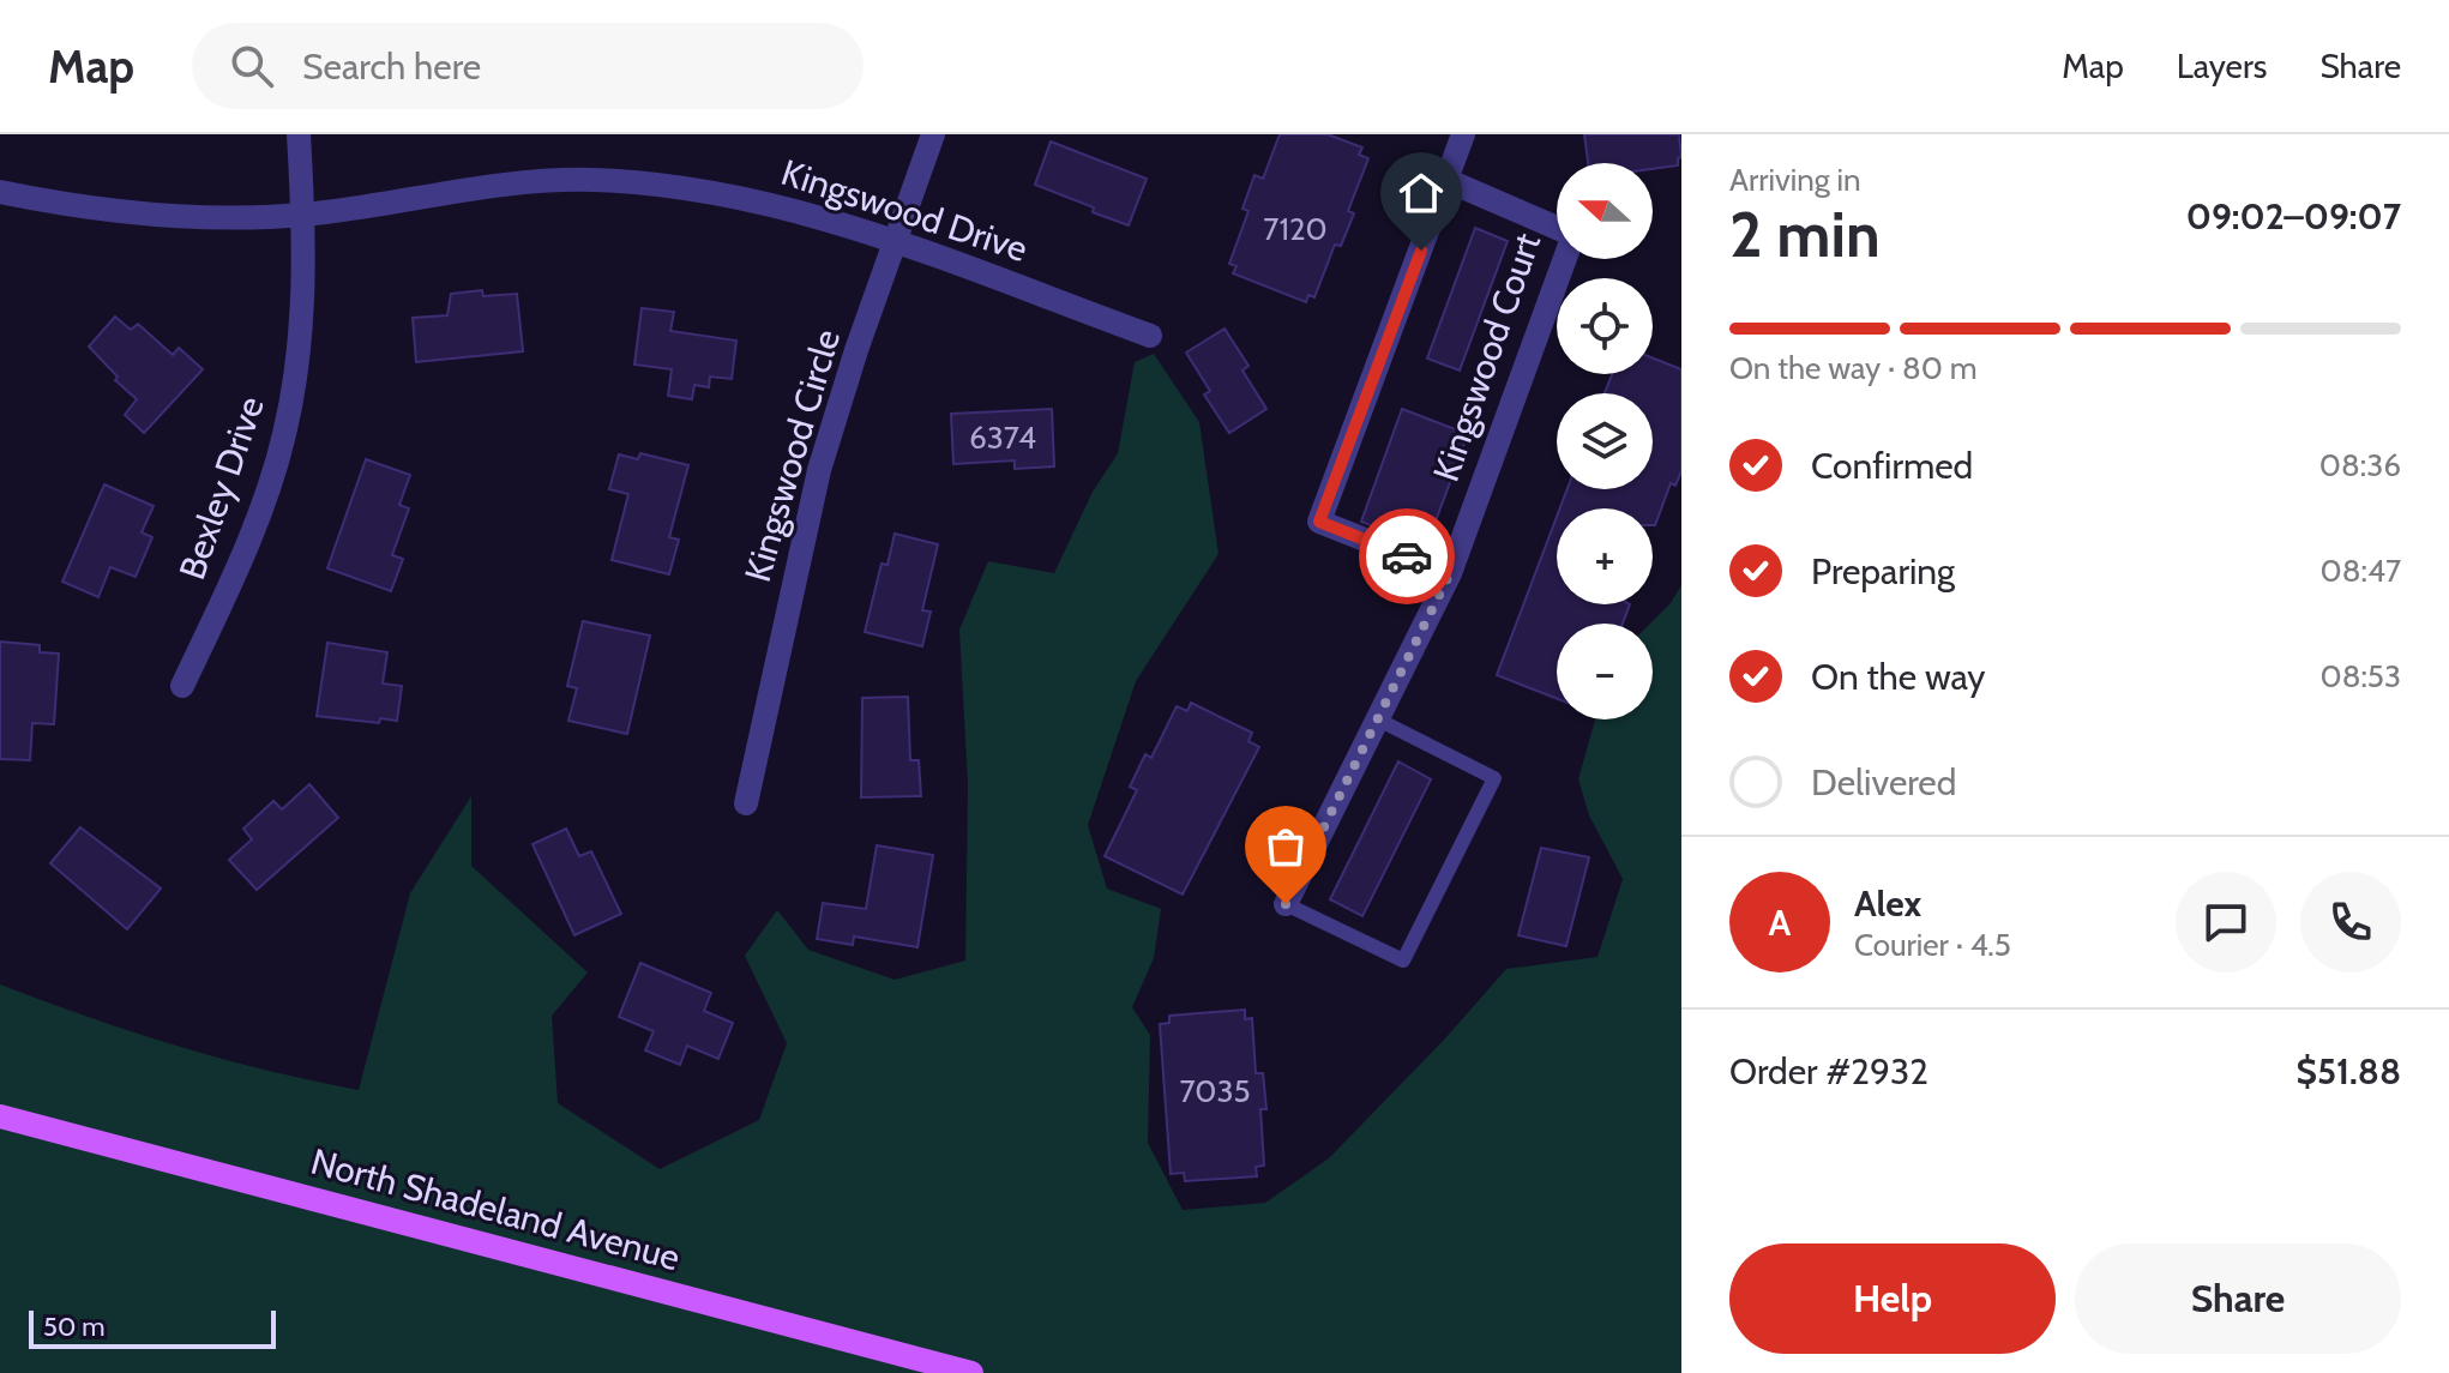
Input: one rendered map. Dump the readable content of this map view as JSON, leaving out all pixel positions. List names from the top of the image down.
{
  "streets": {
    "main road": ["North Shadeland Avenue"],
    "street": [
      "Kingswood Drive",
      "Kingswood Court",
      "Kingswood Circle",
      "Bexley Drive"
    ]
  },
  "crossings": [
    ["Kingswood Drive", "Kingswood Circle"],
    ["Kingswood Drive", "Bexley Drive"]
  ],
  "house_numbers": ["7120", "6374", "7035"],
  "scale_bar": "50 m",
  "north": "left",
  "page": {
    "header": "Map",
    "search": "Search here",
    "nav": ["Map", "Layers", "Share"],
    "heading": ["2 min", "Arriving in", "09:02–09:07"],
    "panel": [
      "Alex",
      "Courier · 4.5",
      "Order #2932",
      "$51.88"
    ],
    "map_buttons": ["+", "−"],
    "bar": "On the way · 80 m",
    "list": [
      ["Confirmed", "08:36"],
      ["Preparing", "08:47"],
      ["On the way", "08:53"],
      "Delivered"
    ],
    "round": "A",
    "buttons": ["Help", "Share"],
    "scale": "50 m"
  }
}
